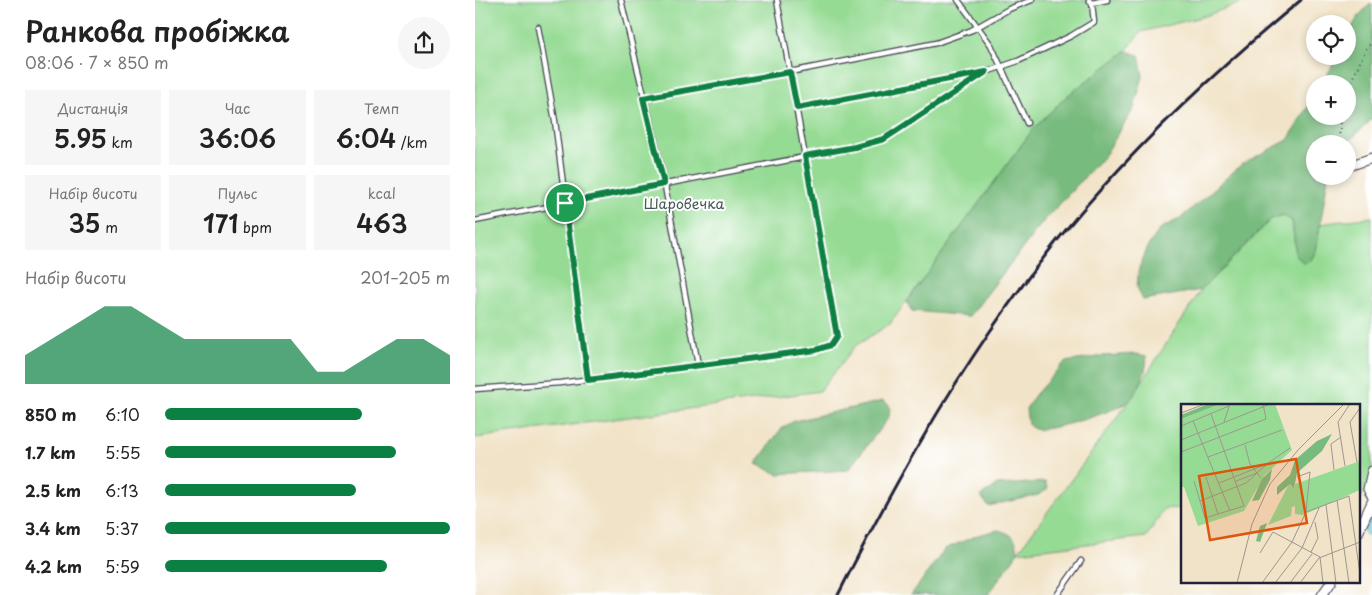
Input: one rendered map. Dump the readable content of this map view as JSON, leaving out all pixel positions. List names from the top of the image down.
{
  "parks": ["Шаровечка"],
  "page": {
    "heading": ["Ранкова пробіжка", "08:06 · 7 × 850 m"],
    "map_buttons": ["+", "−"],
    "stats": [
      ["Дистанція", "5.95 km"],
      ["Час", "36:06"],
      ["Темп", "6:04 /km"],
      ["Набір висоти", "35 m"],
      ["Пульс", "171 bpm"],
      ["kcal", "463"]
    ],
    "chart": ["Набір висоти", "201–205 m"],
    "list": [
      {
        "name": "850 m",
        "note": "6:10"
      },
      {
        "name": "1.7 km",
        "note": "5:55"
      },
      {
        "name": "2.5 km",
        "note": "6:13"
      },
      {
        "name": "3.4 km",
        "note": "5:37"
      },
      {
        "name": "4.2 km",
        "note": "5:59"
      }
    ]
  }
}
